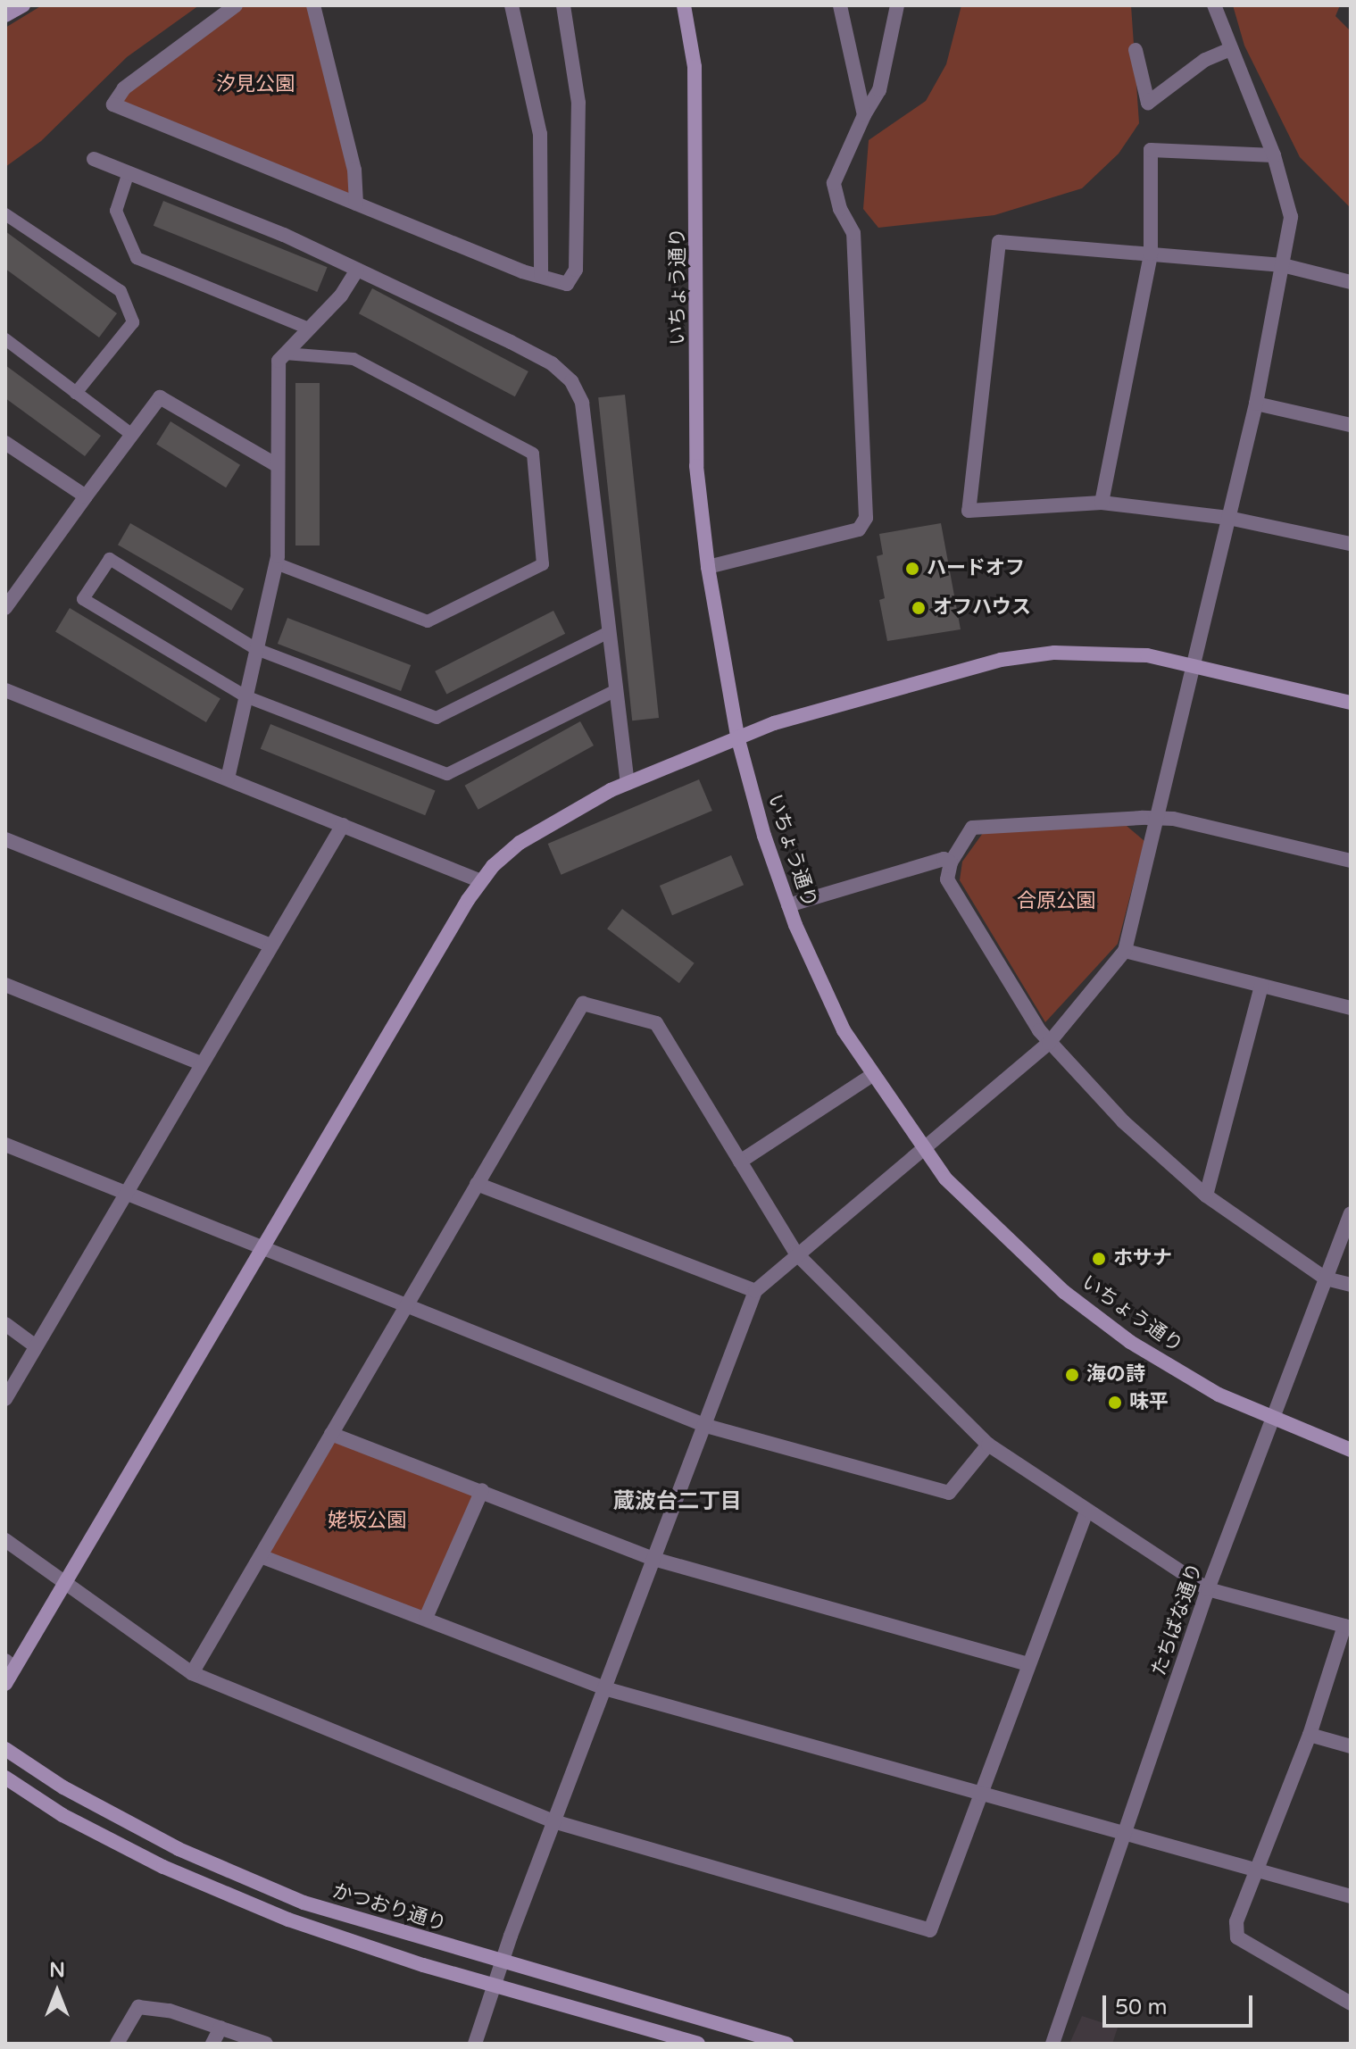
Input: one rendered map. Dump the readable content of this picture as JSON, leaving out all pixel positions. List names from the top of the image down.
{
  "streets": {
    "street": ["いちょう通り", "たちばな通り", "かつおり通り"]
  },
  "crossings": [
    ["いちょう通り", "たちばな通り"]
  ],
  "districts": ["蔵波台二丁目"],
  "parks": ["汐見公園", "合原公園", "姥坂公園"],
  "places": [
    "ハードオフ",
    "オフハウス",
    "ホサナ",
    "海の詩",
    "味平"
  ],
  "scale_bar": "50 m",
  "north": "top"
}
